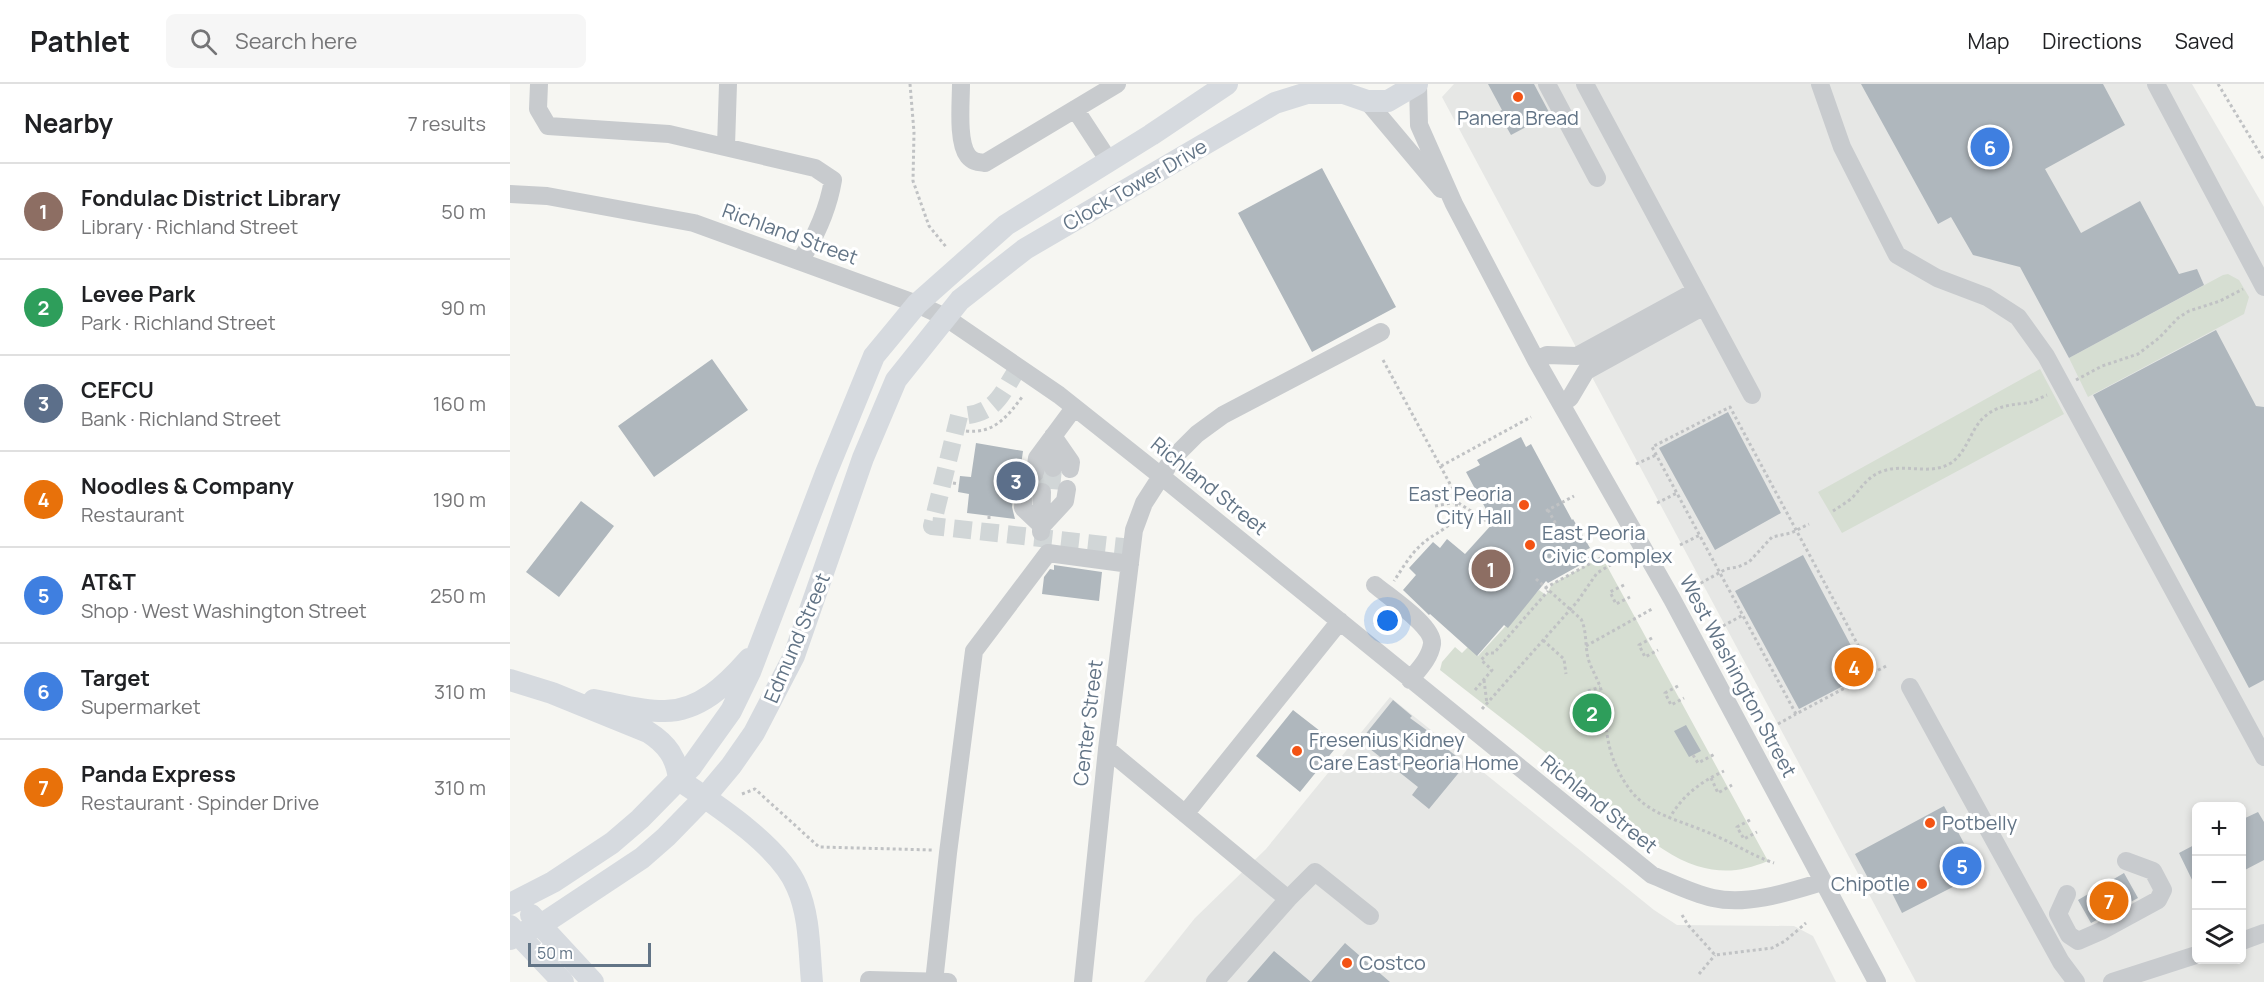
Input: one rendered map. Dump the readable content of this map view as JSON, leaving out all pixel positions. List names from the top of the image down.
{
  "streets": {
    "main road": ["Clock Tower Drive", "Edmund Street"],
    "street": ["Richland Street", "West Washington Street", "Center Street"]
  },
  "crossings": [
    ["Clock Tower Drive", "Richland Street"],
    ["Clock Tower Drive", "Edmund Street"],
    ["Clock Tower Drive", "West Washington Street"],
    ["Richland Street", "Edmund Street"],
    ["Richland Street", "West Washington Street"],
    ["Richland Street", "Center Street"]
  ],
  "places": [
    "Panera Bread",
    "East Peoria City Hall",
    "East Peoria Civic Complex",
    "Fresenius Kidney Care East Peoria Home",
    "Potbelly",
    "Chipotle",
    "Costco"
  ],
  "scale_bar": "50 m",
  "page": {
    "header": "Pathlet",
    "search": "Search here",
    "nav": ["Map", "Directions", "Saved"],
    "heading": ["Nearby", "7 results"],
    "pins": [
      "6",
      "3",
      "1",
      "4",
      "2",
      "5",
      "7"
    ],
    "list": [
      {
        "mark": "1",
        "name": "Fondulac District Library",
        "note": "Library · Richland Street",
        "value": "50 m"
      },
      {
        "mark": "2",
        "name": "Levee Park",
        "note": "Park · Richland Street",
        "value": "90 m"
      },
      {
        "mark": "3",
        "name": "CEFCU",
        "note": "Bank · Richland Street",
        "value": "160 m"
      },
      {
        "mark": "4",
        "name": "Noodles & Company",
        "note": "Restaurant",
        "value": "190 m"
      },
      {
        "mark": "5",
        "name": "AT&T",
        "note": "Shop · West Washington Street",
        "value": "250 m"
      },
      {
        "mark": "6",
        "name": "Target",
        "note": "Supermarket",
        "value": "310 m"
      },
      {
        "mark": "7",
        "name": "Panda Express",
        "note": "Restaurant · Spinder Drive",
        "value": "310 m"
      }
    ],
    "map_buttons": ["+", "−"],
    "scale": "50 m"
  }
}
